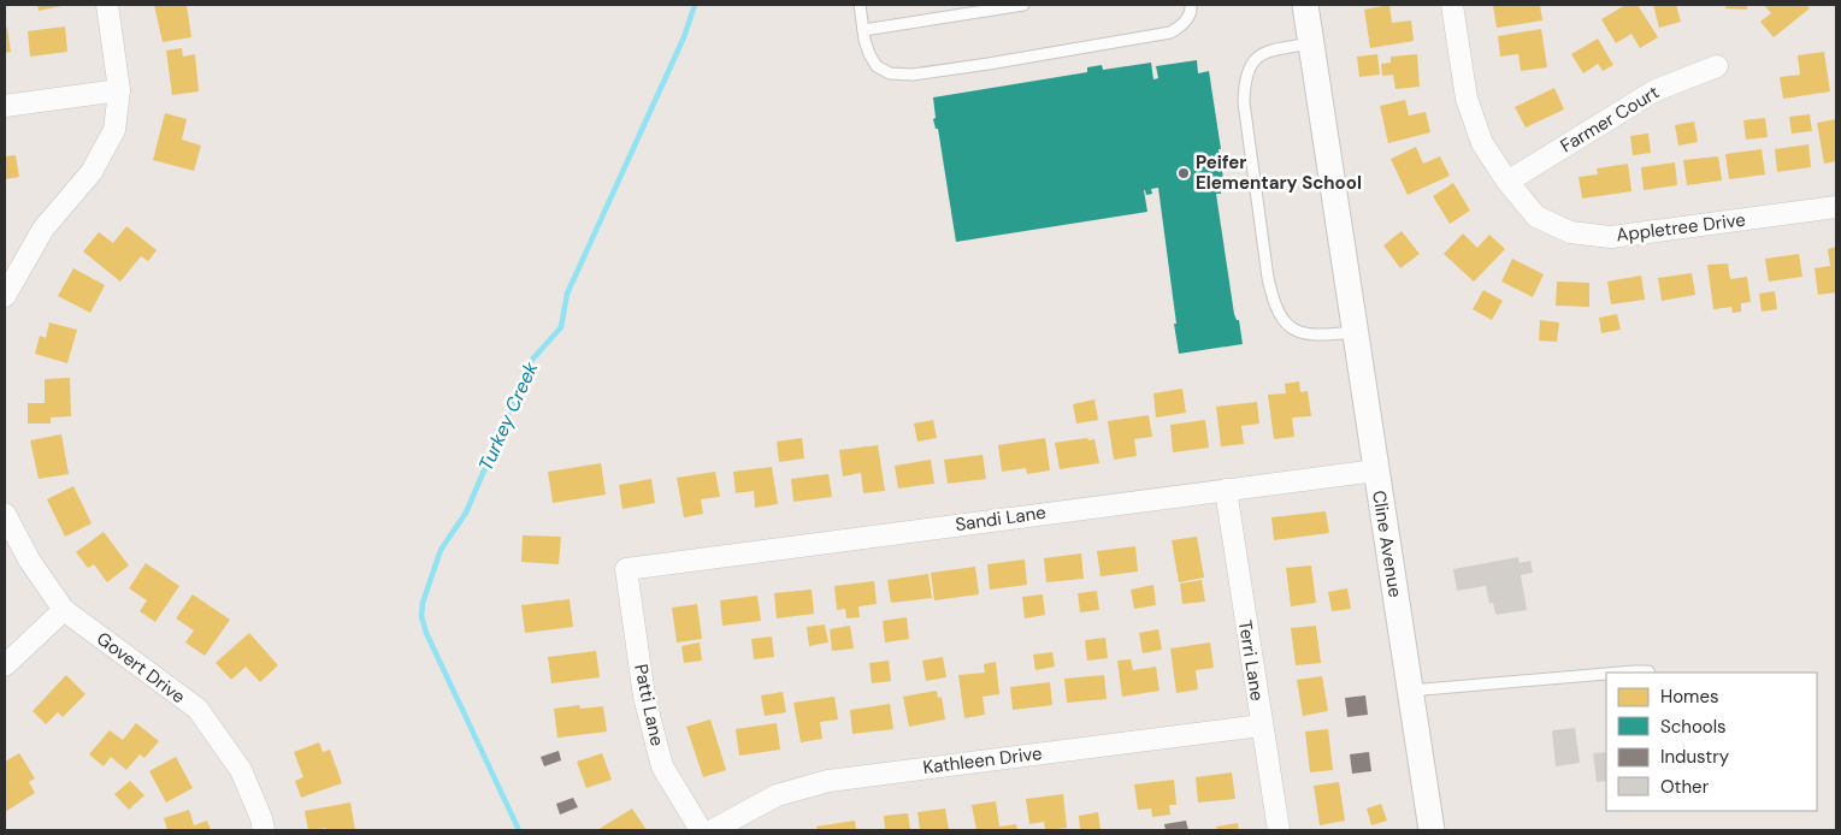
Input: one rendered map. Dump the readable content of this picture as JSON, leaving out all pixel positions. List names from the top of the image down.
{
  "streets": {
    "street": [
      "Farmer Court",
      "Appletree Drive",
      "Sandi Lane",
      "Cline Avenue",
      "Terri Lane",
      "Govert Drive",
      "Patti Lane",
      "Kathleen Drive"
    ]
  },
  "crossings": [
    ["Farmer Court", "Appletree Drive"],
    ["Sandi Lane", "Cline Avenue"],
    ["Sandi Lane", "Terri Lane"],
    ["Sandi Lane", "Patti Lane"],
    ["Terri Lane", "Kathleen Drive"]
  ],
  "water": ["Turkey Creek"],
  "places": ["Peifer Elementary School"],
  "legend": [
    "Homes",
    "Schools",
    "Industry",
    "Other"
  ]
}
